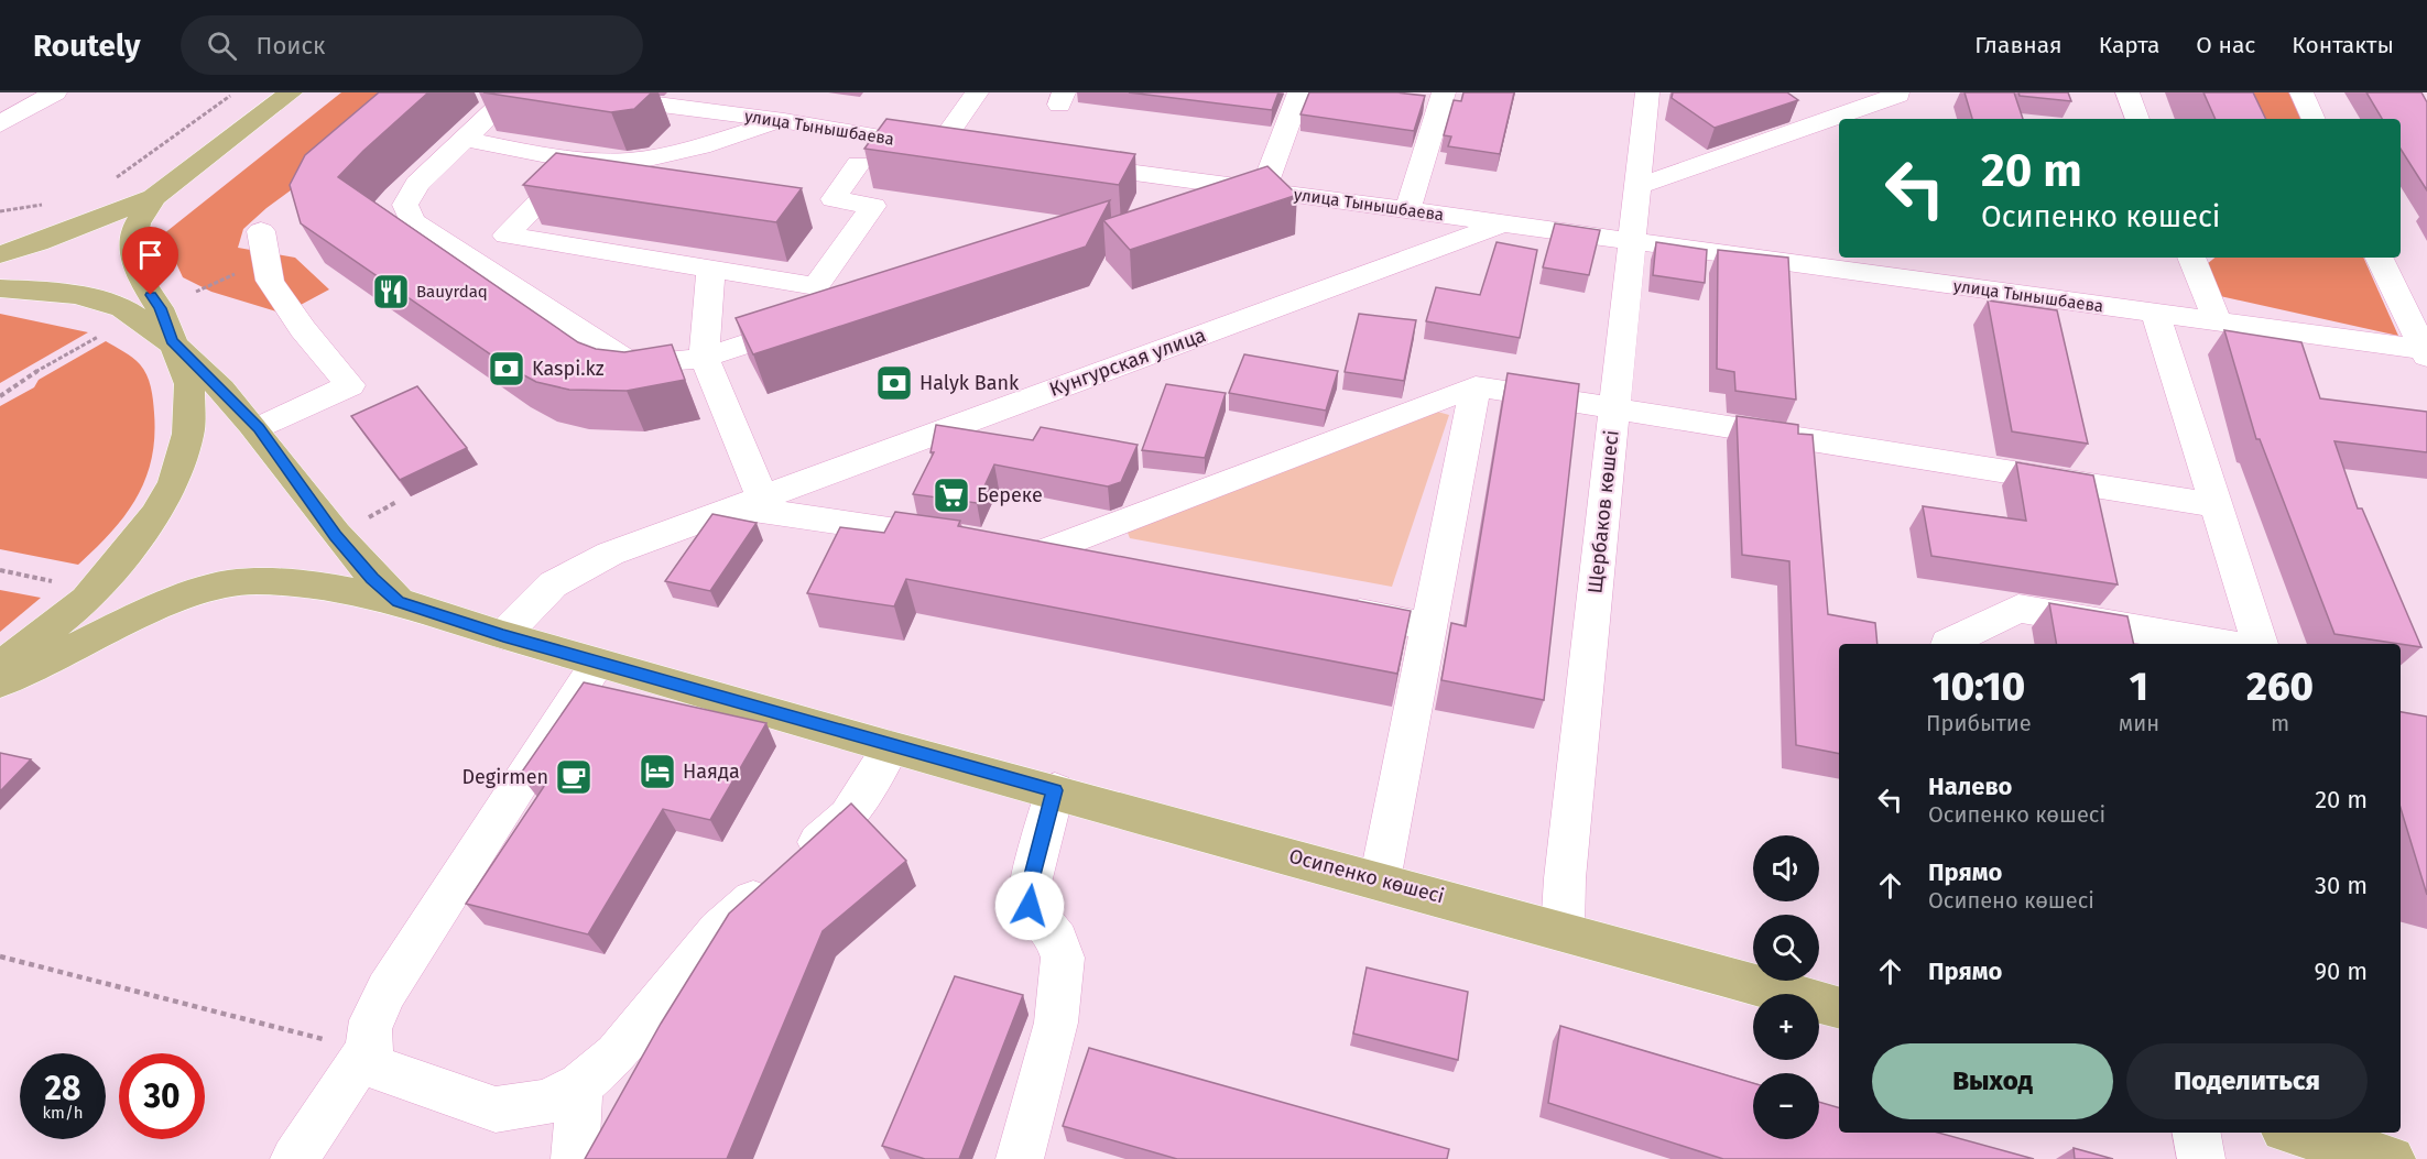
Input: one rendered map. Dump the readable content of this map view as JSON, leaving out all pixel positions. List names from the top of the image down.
{
  "streets": {
    "main road": ["Осипенко көшесі"],
    "street": ["улица Тынышбаева", "Кунгурская улица", "Щербаков көшесі"]
  },
  "crossings": [
    ["улица Тынышбаева", "Кунгурская улица"],
    ["улица Тынышбаева", "Щербаков көшесі"],
    ["Кунгурская улица", "Щербаков көшесі"],
    ["Кунгурская улица", "Осипенко көшесі"],
    ["Щербаков көшесі", "Осипенко көшесі"]
  ],
  "places": {
    "restaurant": ["Bauyrdaq"],
    "bank": ["Kaspi.kz", "Halyk Bank"],
    "supermarket": ["Береке"],
    "hotel": ["Наяда"],
    "cafe": ["Degirmen"]
  },
  "page": {
    "header": "Routely",
    "search": "Поиск",
    "nav": [
      "Главная",
      "Карта",
      "О нас",
      "Контакты"
    ],
    "turn": ["20 m", "Осипенко көшесі"],
    "eta": [
      "10:10",
      "Прибытие",
      "1",
      "мин",
      "260",
      "m"
    ],
    "list": [
      {
        "name": "Налево",
        "note": "Осипенко көшесі",
        "value": "20 m"
      },
      {
        "name": "Прямо",
        "note": "Осипено көшесі",
        "value": "30 m"
      },
      {
        "name": "Прямо",
        "value": "90 m"
      }
    ],
    "map_buttons": ["+", "−"],
    "buttons": ["Выход", "Поделиться"],
    "speed": "28 km/h",
    "limit": "30"
  }
}
